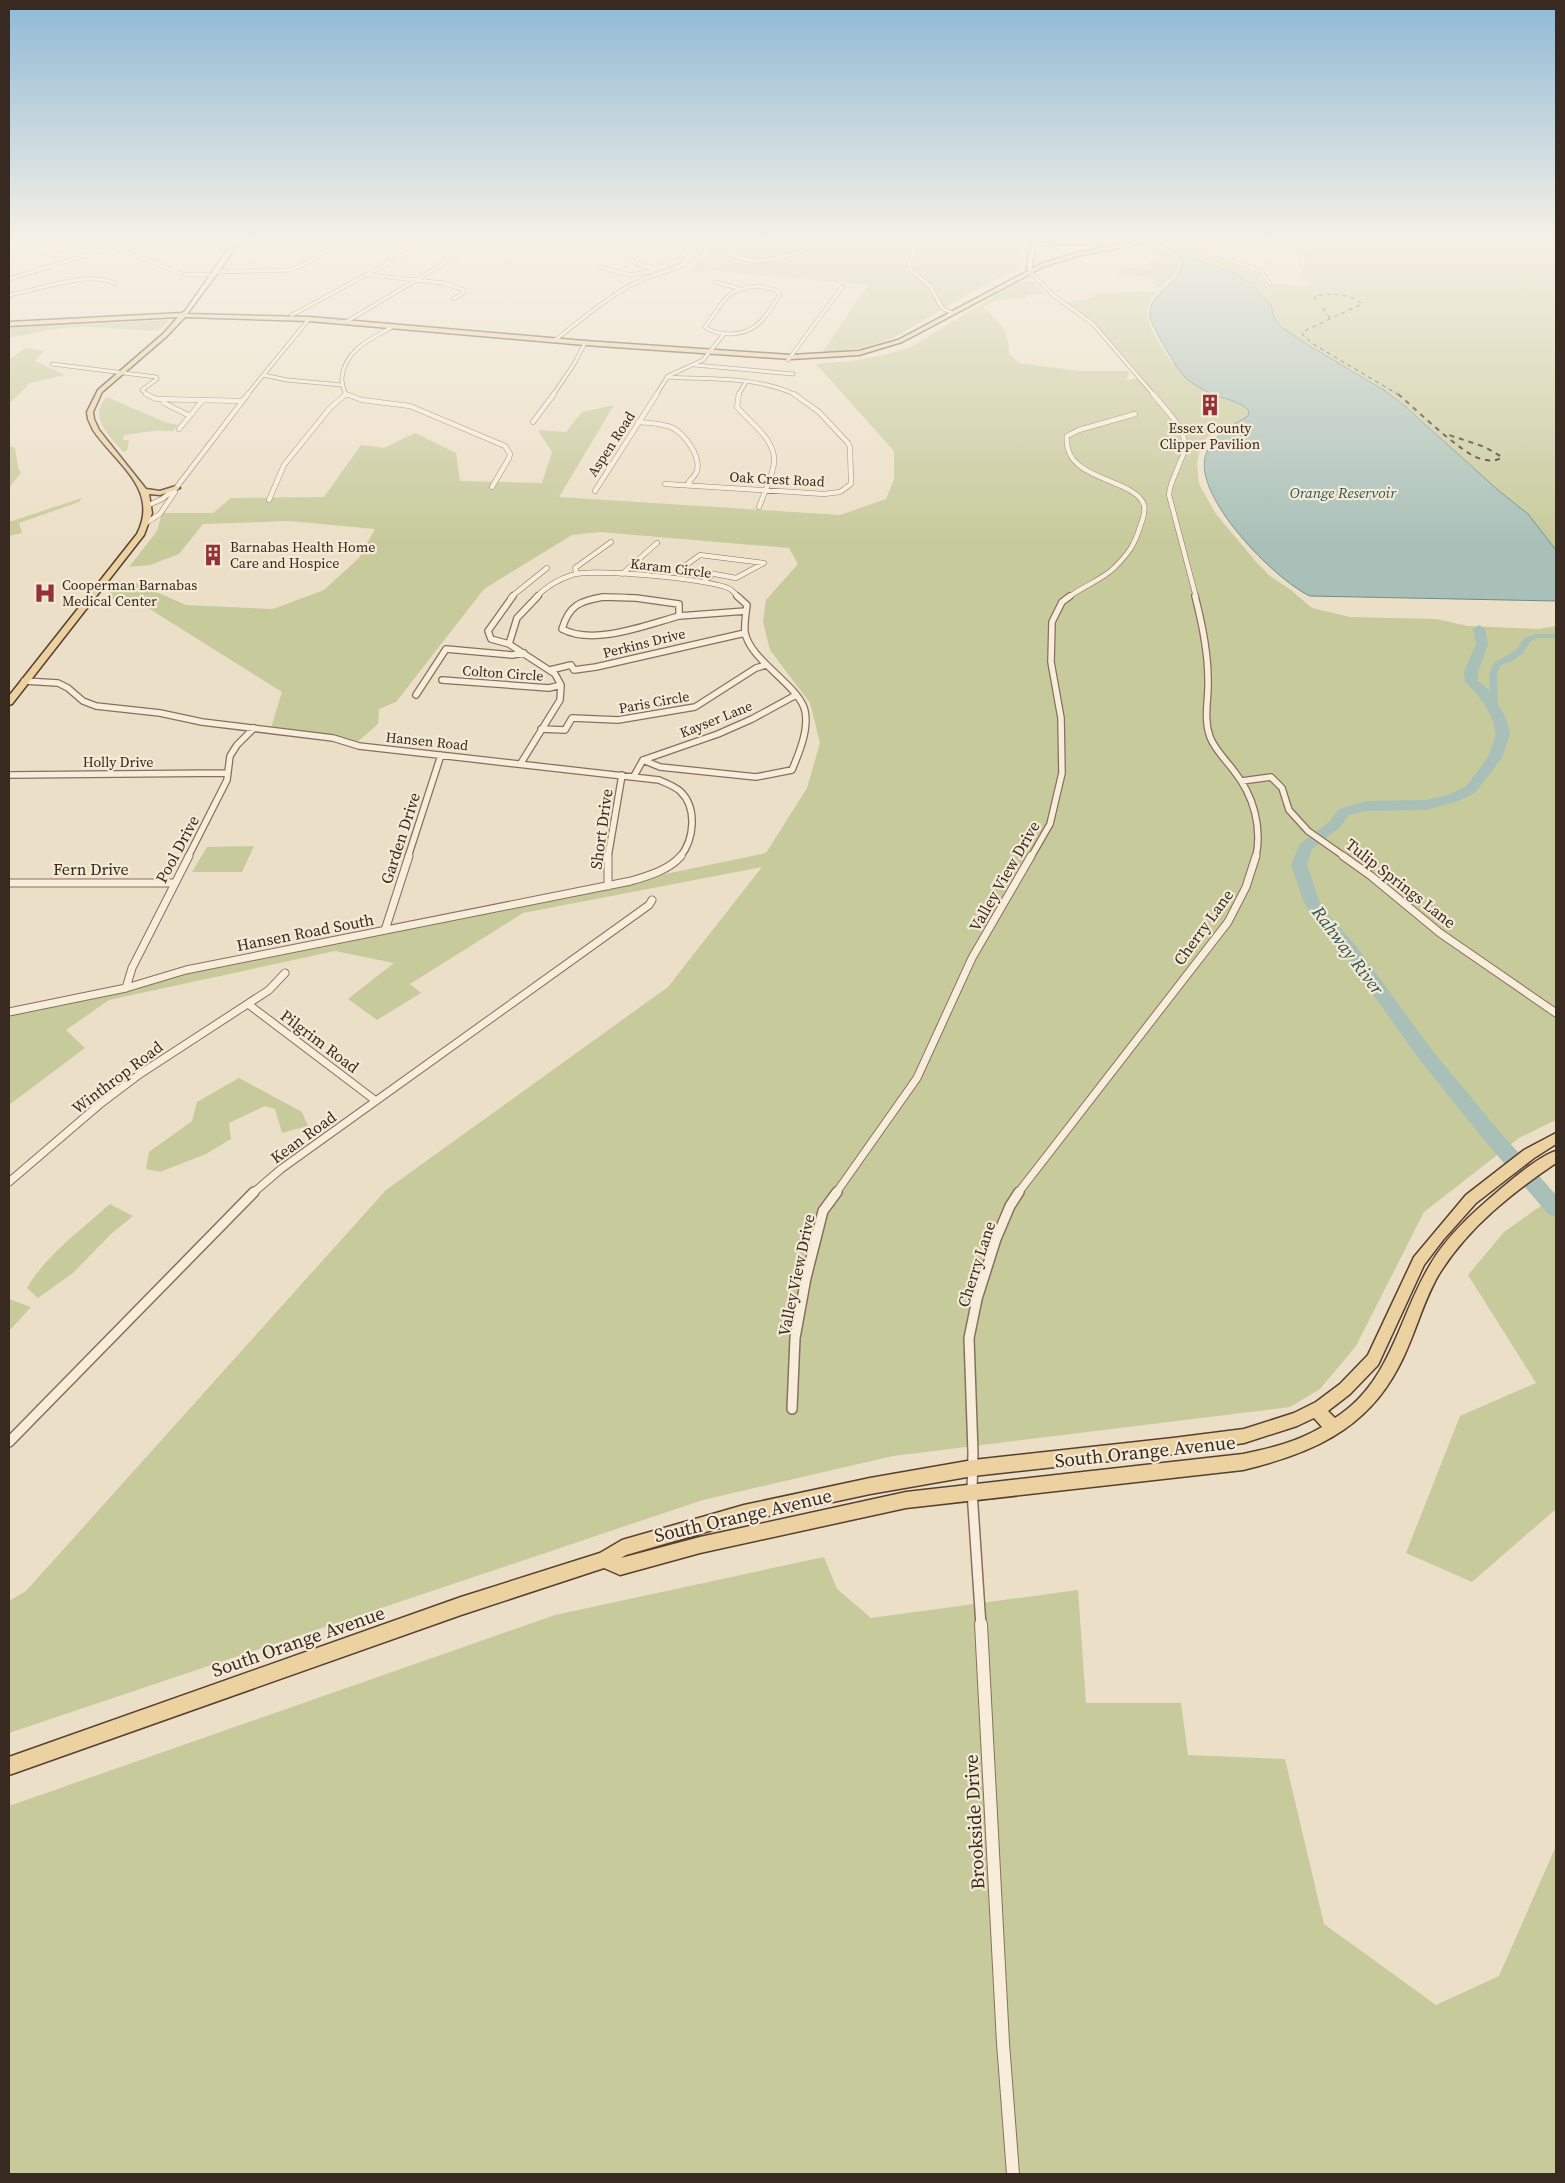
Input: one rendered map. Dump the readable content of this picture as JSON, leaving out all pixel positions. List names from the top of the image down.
{
  "streets": {
    "main road": ["South Orange Avenue"],
    "street": [
      "Aspen Road",
      "Oak Crest Road",
      "Karam Circle",
      "Perkins Drive",
      "Colton Circle",
      "Paris Circle",
      "Kayser Lane",
      "Hansen Road",
      "Holly Drive",
      "Short Drive",
      "Garden Drive",
      "Pool Drive",
      "Fern Drive",
      "Valley View Drive",
      "Tulip Springs Lane",
      "Cherry Lane",
      "Hansen Road South",
      "Pilgrim Road",
      "Winthrop Road",
      "Kean Road",
      "Brookside Drive"
    ]
  },
  "crossings": [
    ["Aspen Road", "Oak Crest Road"],
    ["Hansen Road", "Short Drive"],
    ["Hansen Road", "Garden Drive"],
    ["Hansen Road", "Pool Drive"],
    ["Hansen Road", "Hansen Road South"],
    ["Holly Drive", "Pool Drive"],
    ["Short Drive", "Hansen Road South"],
    ["Garden Drive", "Hansen Road South"],
    ["Pool Drive", "Fern Drive"],
    ["Pool Drive", "Hansen Road South"],
    ["Tulip Springs Lane", "Cherry Lane"],
    ["Cherry Lane", "South Orange Avenue"],
    ["Cherry Lane", "Brookside Drive"],
    ["Pilgrim Road", "Winthrop Road"],
    ["Pilgrim Road", "Kean Road"],
    ["South Orange Avenue", "Brookside Drive"]
  ],
  "water": ["Orange Reservoir", "Rahway River"],
  "places": {
    "building": ["Essex County Clipper Pavilion", "Barnabas Health Home Care and Hospice"],
    "hospital": ["Cooperman Barnabas Medical Center"]
  }
}
